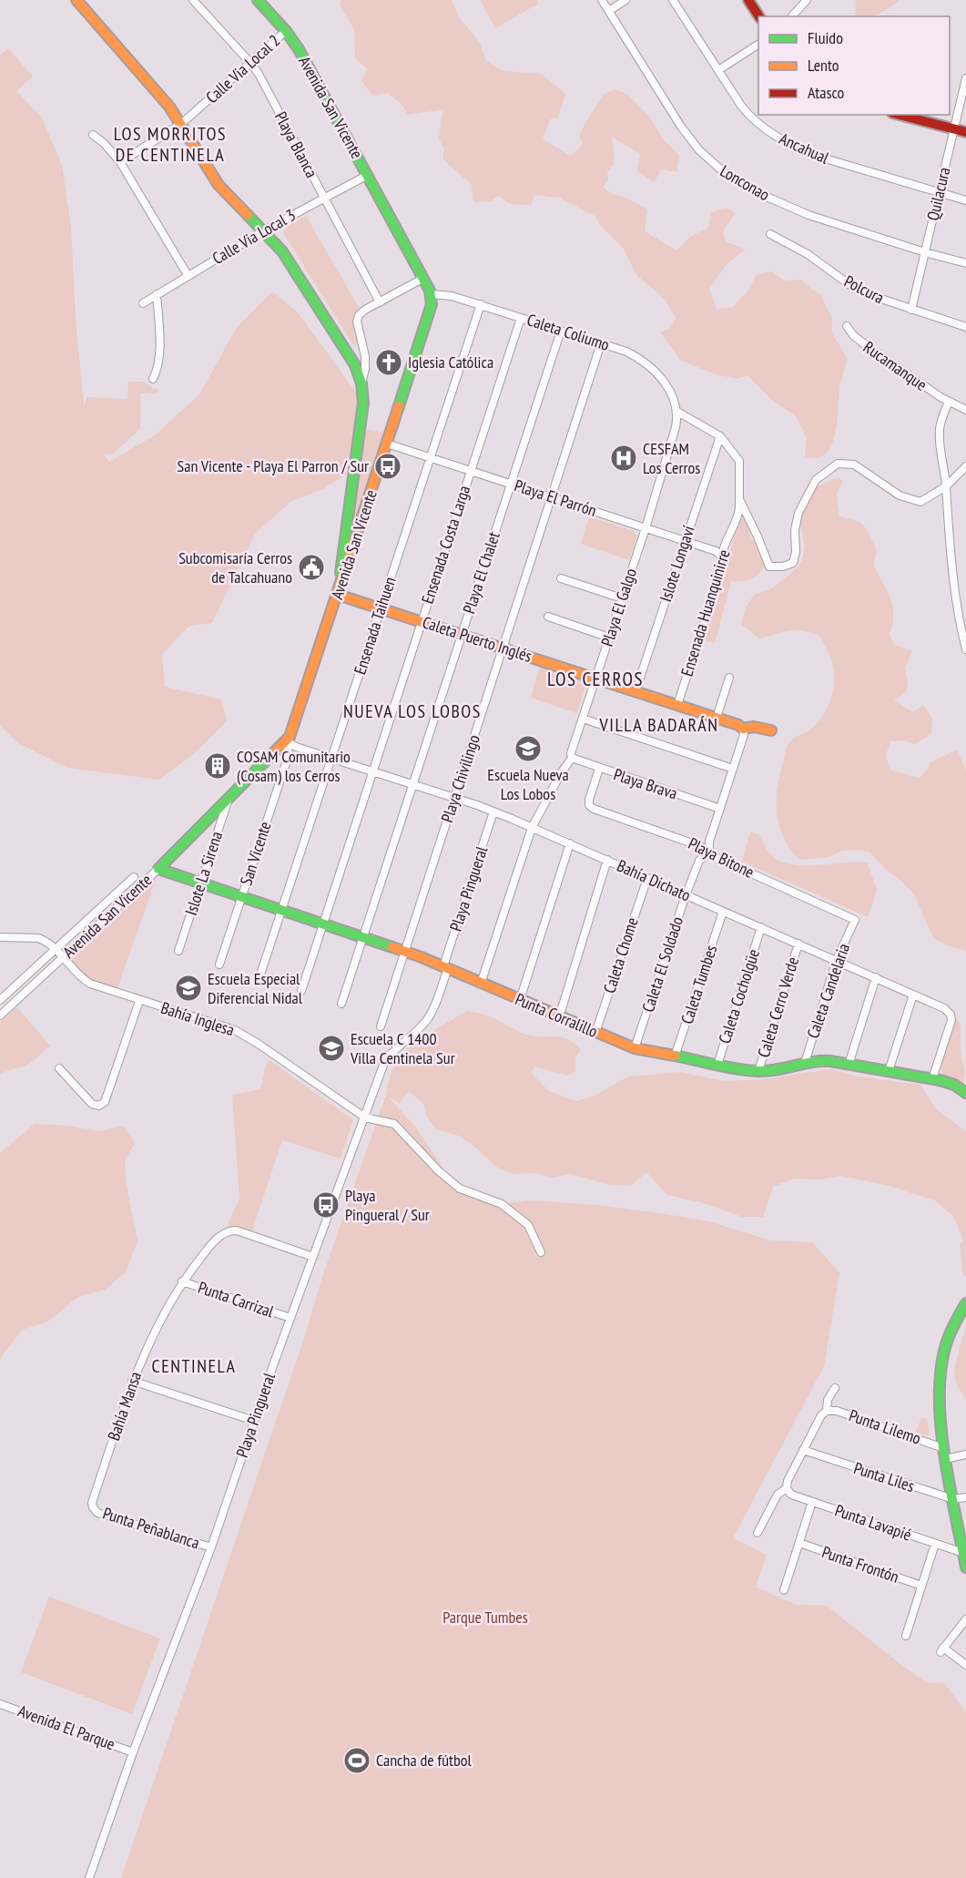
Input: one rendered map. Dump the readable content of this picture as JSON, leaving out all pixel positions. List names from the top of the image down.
{
  "streets": {
    "street": [
      "Calle Via Local 2",
      "Avenida San Vicente",
      "Playa Blanca",
      "Ancahual",
      "Lonconao",
      "Quilacura",
      "Calle Via Local 3",
      "Polcura",
      "Caleta Coliumo",
      "Rucamanque",
      "Playa El Parrón",
      "Ensenada Costa Larga",
      "Islote Longaví",
      "Playa El Chalet",
      "Playa El Galgo",
      "Ensenada Huanquinirre",
      "Ensenada Taihuen",
      "Caleta Puerto Inglés",
      "Playa Chivilingo",
      "Playa Brava",
      "San Vicente",
      "Playa Bitone",
      "Islote La Sirena",
      "Bahía Dichato",
      "Playa Pingueral",
      "Caleta Chome",
      "Caleta El Soldado",
      "Caleta Tumbes",
      "Caleta Candelaria",
      "Caleta Cocholgüe",
      "Caleta Cerro Verde",
      "Punta Corralillo",
      "Bahía Inglesa",
      "Punta Carrizal",
      "Bahía Mansa",
      "Punta Lilemo",
      "Punta Liles",
      "Punta Lavapié",
      "Punta Peñablanca",
      "Punta Frontón",
      "Avenida El Parque"
    ]
  },
  "crossings": [
    ["Calle Via Local 2", "Avenida San Vicente"],
    ["Calle Via Local 2", "Playa Blanca"],
    ["Avenida San Vicente", "Calle Via Local 3"],
    ["Avenida San Vicente", "Caleta Coliumo"],
    ["Avenida San Vicente", "Playa El Parrón"],
    ["Avenida San Vicente", "Caleta Puerto Inglés"],
    ["Avenida San Vicente", "San Vicente"],
    ["Avenida San Vicente", "Islote La Sirena"],
    ["Avenida San Vicente", "Bahía Dichato"],
    ["Avenida San Vicente", "Punta Corralillo"],
    ["Avenida San Vicente", "Bahía Inglesa"],
    ["Playa Blanca", "Calle Via Local 3"],
    ["Ancahual", "Quilacura"],
    ["Lonconao", "Quilacura"],
    ["Quilacura", "Polcura"],
    ["Caleta Coliumo", "Ensenada Costa Larga"],
    ["Caleta Coliumo", "Playa El Chalet"],
    ["Caleta Coliumo", "Playa El Galgo"],
    ["Caleta Coliumo", "Ensenada Taihuen"],
    ["Caleta Coliumo", "Playa Chivilingo"],
    ["Playa El Parrón", "Ensenada Costa Larga"],
    ["Playa El Parrón", "Islote Longaví"],
    ["Playa El Parrón", "Playa El Chalet"],
    ["Playa El Parrón", "Playa El Galgo"],
    ["Playa El Parrón", "Ensenada Huanquinirre"],
    ["Playa El Parrón", "Ensenada Taihuen"],
    ["Playa El Parrón", "Playa Chivilingo"],
    ["Ensenada Costa Larga", "Caleta Puerto Inglés"],
    ["Ensenada Costa Larga", "Bahía Dichato"],
    ["Ensenada Costa Larga", "Punta Corralillo"],
    ["Islote Longaví", "Caleta Puerto Inglés"],
    ["Playa El Chalet", "Caleta Puerto Inglés"],
    ["Playa El Chalet", "Bahía Dichato"],
    ["Playa El Chalet", "Punta Corralillo"],
    ["Playa El Galgo", "Caleta Puerto Inglés"],
    ["Playa El Galgo", "Playa Brava"],
    ["Playa El Galgo", "Bahía Dichato"],
    ["Playa El Galgo", "Punta Corralillo"],
    ["Ensenada Huanquinirre", "Caleta Puerto Inglés"],
    ["Ensenada Taihuen", "Caleta Puerto Inglés"],
    ["Ensenada Taihuen", "Bahía Dichato"],
    ["Ensenada Taihuen", "Punta Corralillo"],
    ["Caleta Puerto Inglés", "Playa Chivilingo"],
    ["Caleta Puerto Inglés", "Caleta El Soldado"],
    ["Playa Chivilingo", "Bahía Dichato"],
    ["Playa Chivilingo", "Punta Corralillo"],
    ["Playa Brava", "Playa Bitone"],
    ["Playa Brava", "Caleta El Soldado"],
    ["San Vicente", "Bahía Dichato"],
    ["San Vicente", "Punta Corralillo"],
    ["Playa Bitone", "Caleta El Soldado"],
    ["Playa Bitone", "Caleta Candelaria"],
    ["Islote La Sirena", "Punta Corralillo"],
    ["Bahía Dichato", "Playa Pingueral"],
    ["Bahía Dichato", "Caleta Chome"],
    ["Bahía Dichato", "Caleta El Soldado"],
    ["Bahía Dichato", "Caleta Tumbes"],
    ["Bahía Dichato", "Caleta Candelaria"],
    ["Bahía Dichato", "Caleta Cocholgüe"],
    ["Bahía Dichato", "Caleta Cerro Verde"],
    ["Bahía Dichato", "Punta Corralillo"],
    ["Playa Pingueral", "Punta Corralillo"],
    ["Playa Pingueral", "Bahía Inglesa"],
    ["Playa Pingueral", "Punta Carrizal"],
    ["Playa Pingueral", "Bahía Mansa"],
    ["Playa Pingueral", "Punta Peñablanca"],
    ["Playa Pingueral", "Avenida El Parque"],
    ["Caleta Chome", "Punta Corralillo"],
    ["Caleta El Soldado", "Punta Corralillo"],
    ["Caleta Tumbes", "Punta Corralillo"],
    ["Caleta Candelaria", "Punta Corralillo"],
    ["Caleta Cocholgüe", "Punta Corralillo"],
    ["Caleta Cerro Verde", "Punta Corralillo"],
    ["Punta Carrizal", "Bahía Mansa"],
    ["Bahía Mansa", "Punta Peñablanca"]
  ],
  "districts": [
    "LOS MORRITOS DE CENTINELA",
    "LOS CERROS",
    "NUEVA LOS LOBOS",
    "VILLA BADARÁN",
    "CENTINELA"
  ],
  "parks": ["Parque Tumbes"],
  "places": {
    "church": ["Iglesia Católica"],
    "hospital": ["CESFAM Los Cerros"],
    "bus stop": ["San Vicente - Playa El Parron / Sur", "Playa Pingueral / Sur"],
    "public building": ["Subcomisaría Cerros de Talcahuano"],
    "school or university": ["Escuela Nueva Los Lobos", "Escuela Especial Diferencial Nidal", "Escuela C 1400 Villa Centinela Sur"],
    "building": ["COSAM Comunitario (Cosam) los Cerros"],
    "sports": ["Cancha de fútbol"]
  },
  "legend": ["Fluido", "Lento", "Atasco"]
}
